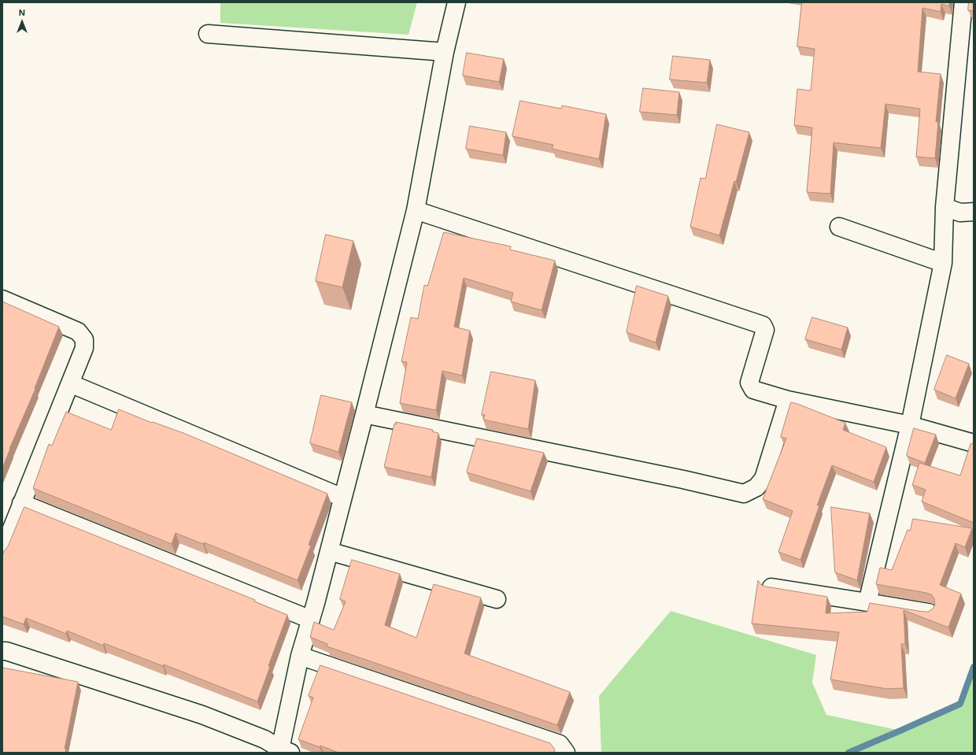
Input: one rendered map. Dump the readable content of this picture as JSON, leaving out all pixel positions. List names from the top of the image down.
{
  "north": "top"
}
